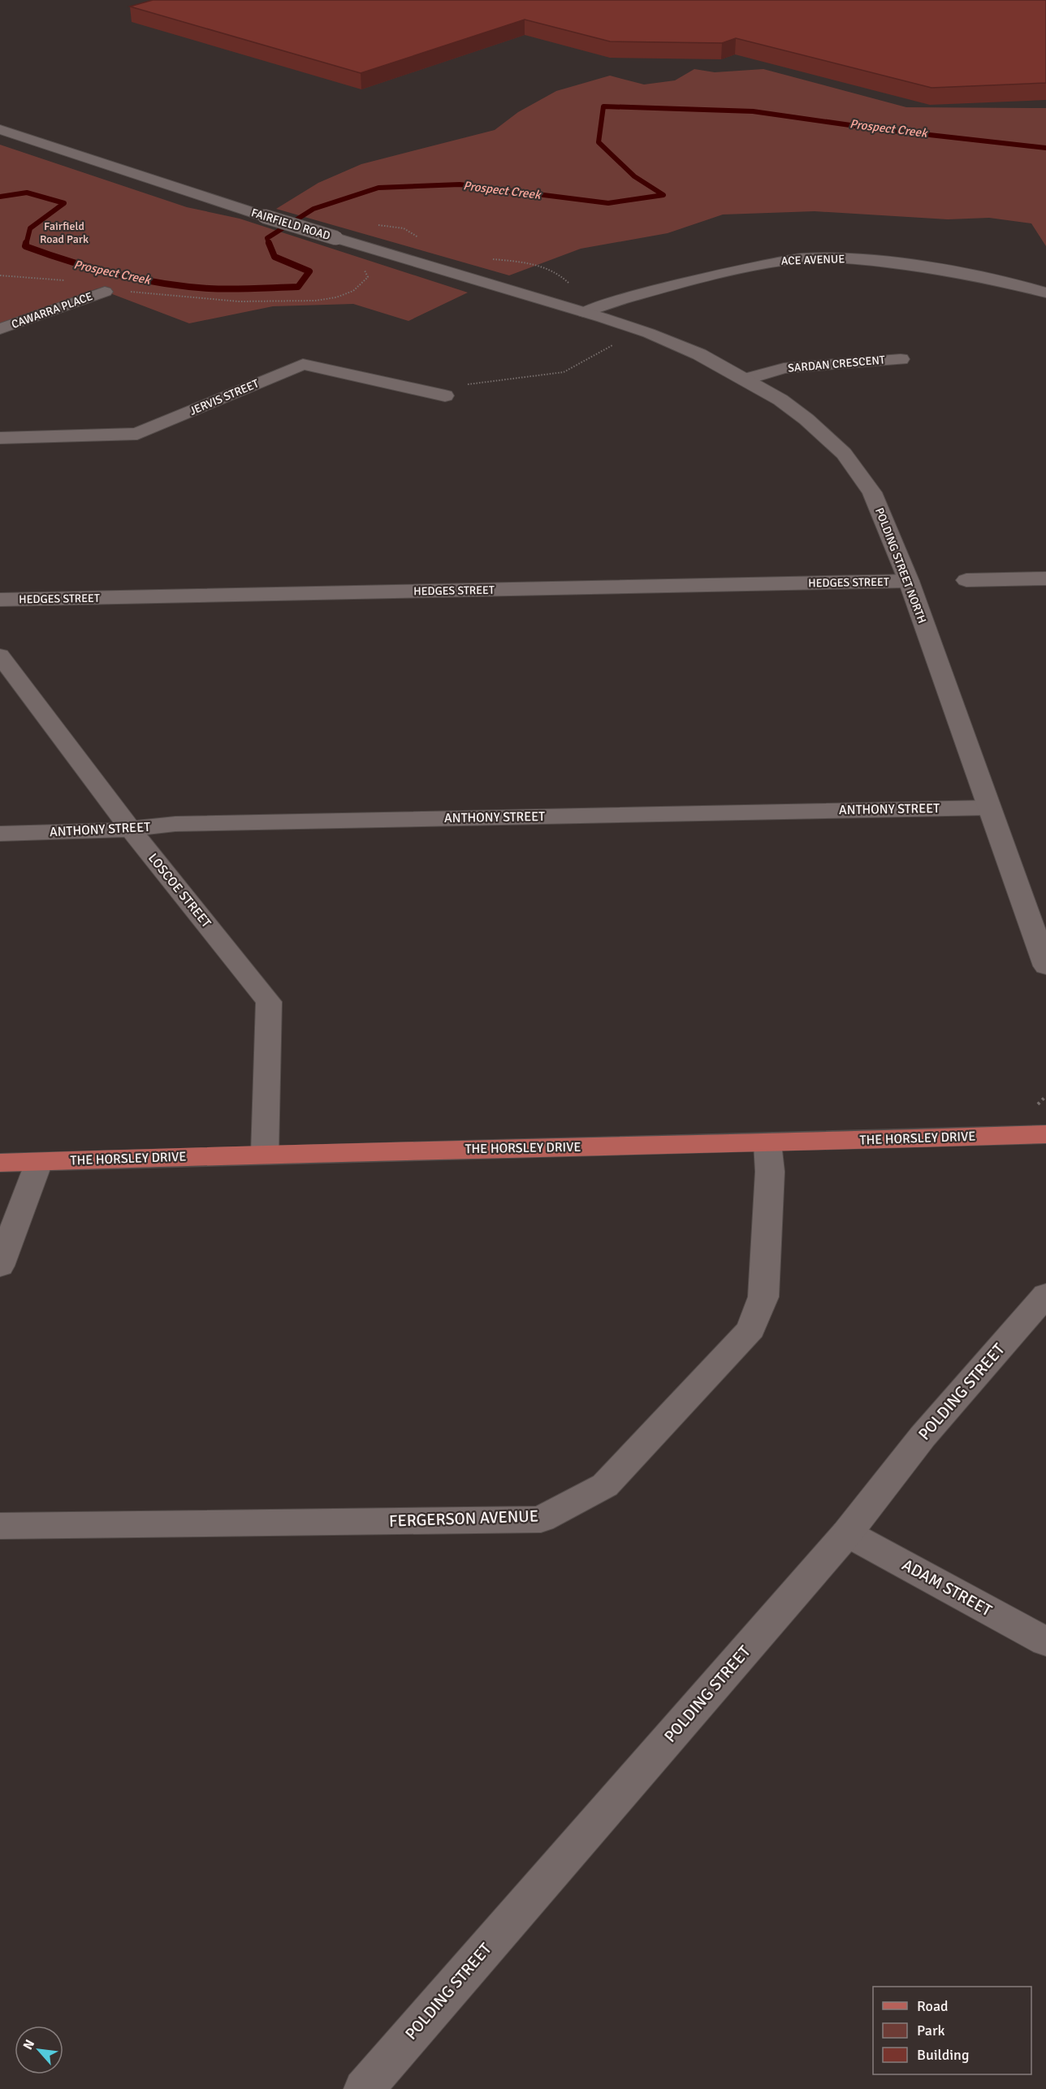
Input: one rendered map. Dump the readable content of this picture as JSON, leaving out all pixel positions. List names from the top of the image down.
{
  "streets": {
    "main road": ["THE HORSLEY DRIVE"],
    "street": [
      "FAIRFIELD ROAD",
      "ACE AVENUE",
      "CAWARRA PLACE",
      "SARDAN CRESCENT",
      "JERVIS STREET",
      "POLDING STREET NORTH",
      "HEDGES STREET",
      "ANTHONY STREET",
      "LOSCOE STREET",
      "POLDING STREET",
      "FERGERSON AVENUE",
      "ADAM STREET"
    ]
  },
  "crossings": [
    ["FAIRFIELD ROAD", "ACE AVENUE"],
    ["FAIRFIELD ROAD", "POLDING STREET NORTH"],
    ["ACE AVENUE", "POLDING STREET NORTH"],
    ["SARDAN CRESCENT", "POLDING STREET NORTH"],
    ["POLDING STREET NORTH", "HEDGES STREET"],
    ["POLDING STREET NORTH", "ANTHONY STREET"],
    ["ANTHONY STREET", "LOSCOE STREET"],
    ["LOSCOE STREET", "THE HORSLEY DRIVE"],
    ["THE HORSLEY DRIVE", "FERGERSON AVENUE"],
    ["POLDING STREET", "ADAM STREET"]
  ],
  "water": ["Prospect Creek"],
  "parks": ["Fairfield Road Park"],
  "legend": ["Road", "Park", "Building"],
  "north": "top left"
}
